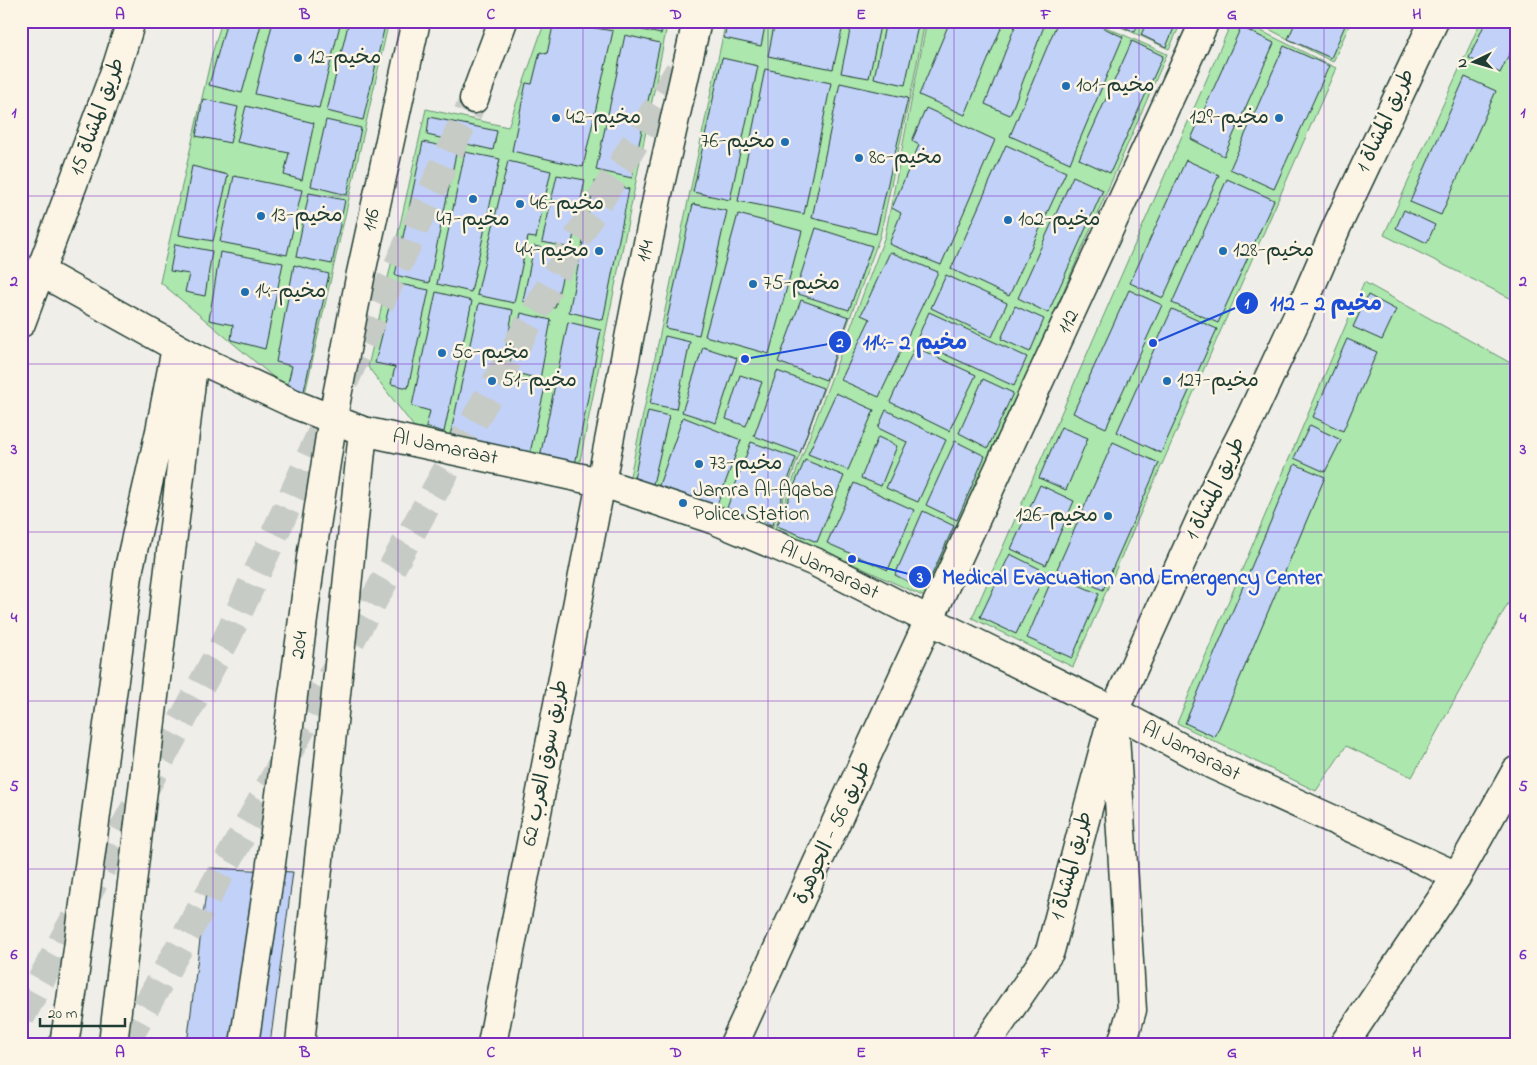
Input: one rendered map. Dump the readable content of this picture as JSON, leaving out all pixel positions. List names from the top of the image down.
{
  "streets": {
    "street": [
      "طريق المشاة 15",
      "طريق المشاة 1",
      "116",
      "114",
      "112",
      "Al Jamaraat",
      "204",
      "طريق سوق العرب 62",
      "طريق 56 - الجوهرة"
    ]
  },
  "crossings": [
    ["طريق المشاة 15", "Al Jamaraat"],
    ["طريق المشاة 1", "Al Jamaraat"],
    ["116", "Al Jamaraat"],
    ["116", "204"],
    ["114", "Al Jamaraat"],
    ["114", "طريق سوق العرب 62"],
    ["112", "Al Jamaraat"],
    ["112", "طريق 56 - الجوهرة"],
    ["Al Jamaraat", "204"],
    ["Al Jamaraat", "طريق سوق العرب 62"],
    ["Al Jamaraat", "طريق 56 - الجوهرة"]
  ],
  "places": [
    "مخيم-12",
    "مخيم-101",
    "مخيم-42",
    "مخيم-129",
    "مخيم-76",
    "مخيم-80",
    "مخيم-47",
    "مخيم-46",
    "مخيم-13",
    "مخيم-102",
    "مخيم-44",
    "مخيم-128",
    "مخيم-75",
    "مخيم-14",
    "مخيم 2 - 112",
    "مخيم-50",
    "مخيم 2 -114",
    "مخيم-51",
    "مخيم-127",
    "مخيم-73",
    "Jamra Al-Aqaba Police Station",
    "مخيم-126",
    "Medical Evacuation and Emergency Center"
  ],
  "scale_bar": "20 m",
  "north": "left",
  "grid": {
    "columns": [
      "A",
      "B",
      "C",
      "D",
      "E",
      "F",
      "G",
      "H"
    ],
    "rows": [
      "1",
      "2",
      "3",
      "4",
      "5",
      "6"
    ]
  }
}
